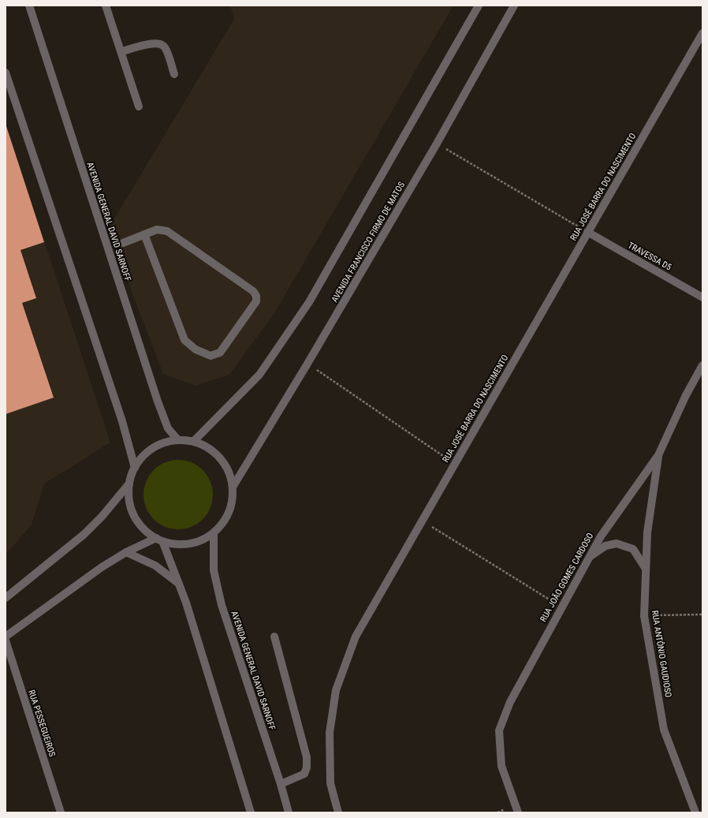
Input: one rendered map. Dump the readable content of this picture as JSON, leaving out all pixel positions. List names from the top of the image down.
{
  "streets": {
    "street": [
      "RUA JOSÉ BARRA DO NASCIMENTO",
      "AVENIDA GENERAL DAVID SARNOFF",
      "AVENIDA FRANCISCO FIRMO DE MATOS",
      "TRAVESSA D5",
      "RUA JOÃO GOMES CARDOSO",
      "RUA ANTÔNIO GAUDIOSO",
      "RUA PESSEGUEIROS"
    ]
  },
  "crossings": [
    ["RUA JOSÉ BARRA DO NASCIMENTO", "TRAVESSA D5"],
    ["AVENIDA GENERAL DAVID SARNOFF", "AVENIDA FRANCISCO FIRMO DE MATOS"],
    ["RUA JOÃO GOMES CARDOSO", "RUA ANTÔNIO GAUDIOSO"]
  ]
}
